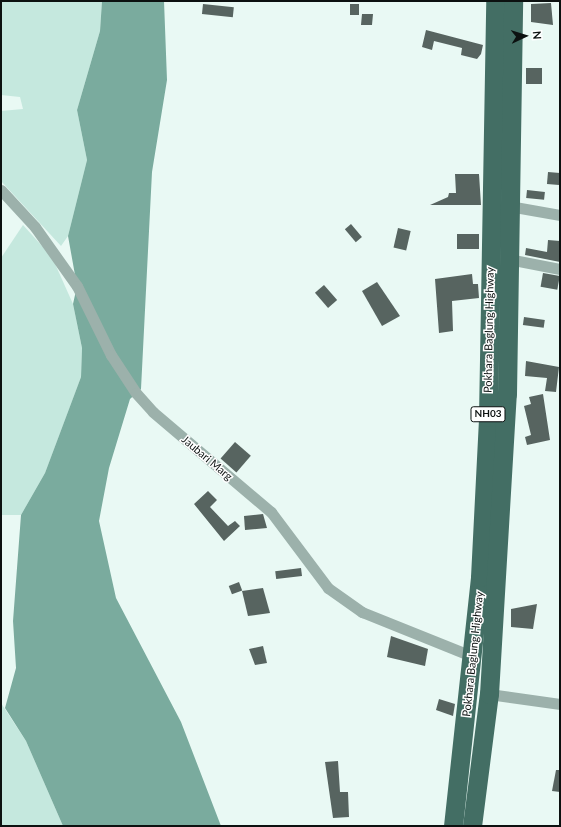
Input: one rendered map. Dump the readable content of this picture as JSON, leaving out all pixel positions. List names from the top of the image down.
{
  "streets": {
    "highway": ["Pokhara Baglung Highway", "NH03"],
    "street": ["Jaubari Marg"]
  },
  "crossings": [
    ["Pokhara Baglung Highway", "Jaubari Marg"]
  ],
  "north": "right"
}
